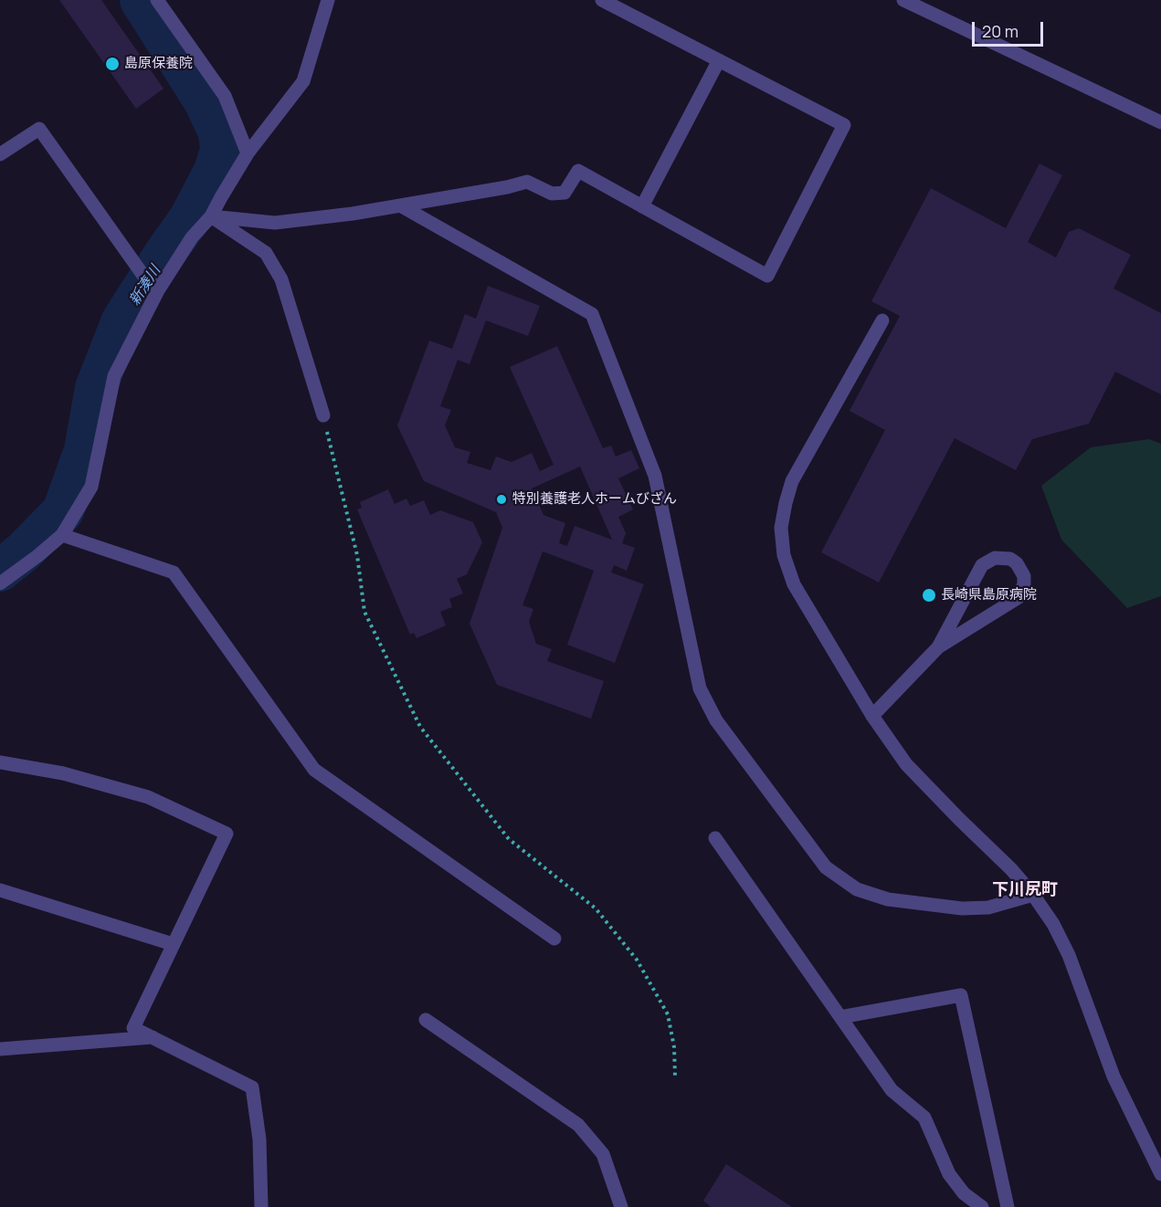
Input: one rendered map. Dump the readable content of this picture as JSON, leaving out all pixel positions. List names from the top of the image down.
{
  "districts": ["下川尻町"],
  "water": ["新湊川"],
  "places": ["島原保養院", "特別養護老人ホームびざん", "長崎県島原病院"],
  "scale_bar": "20 m"
}
